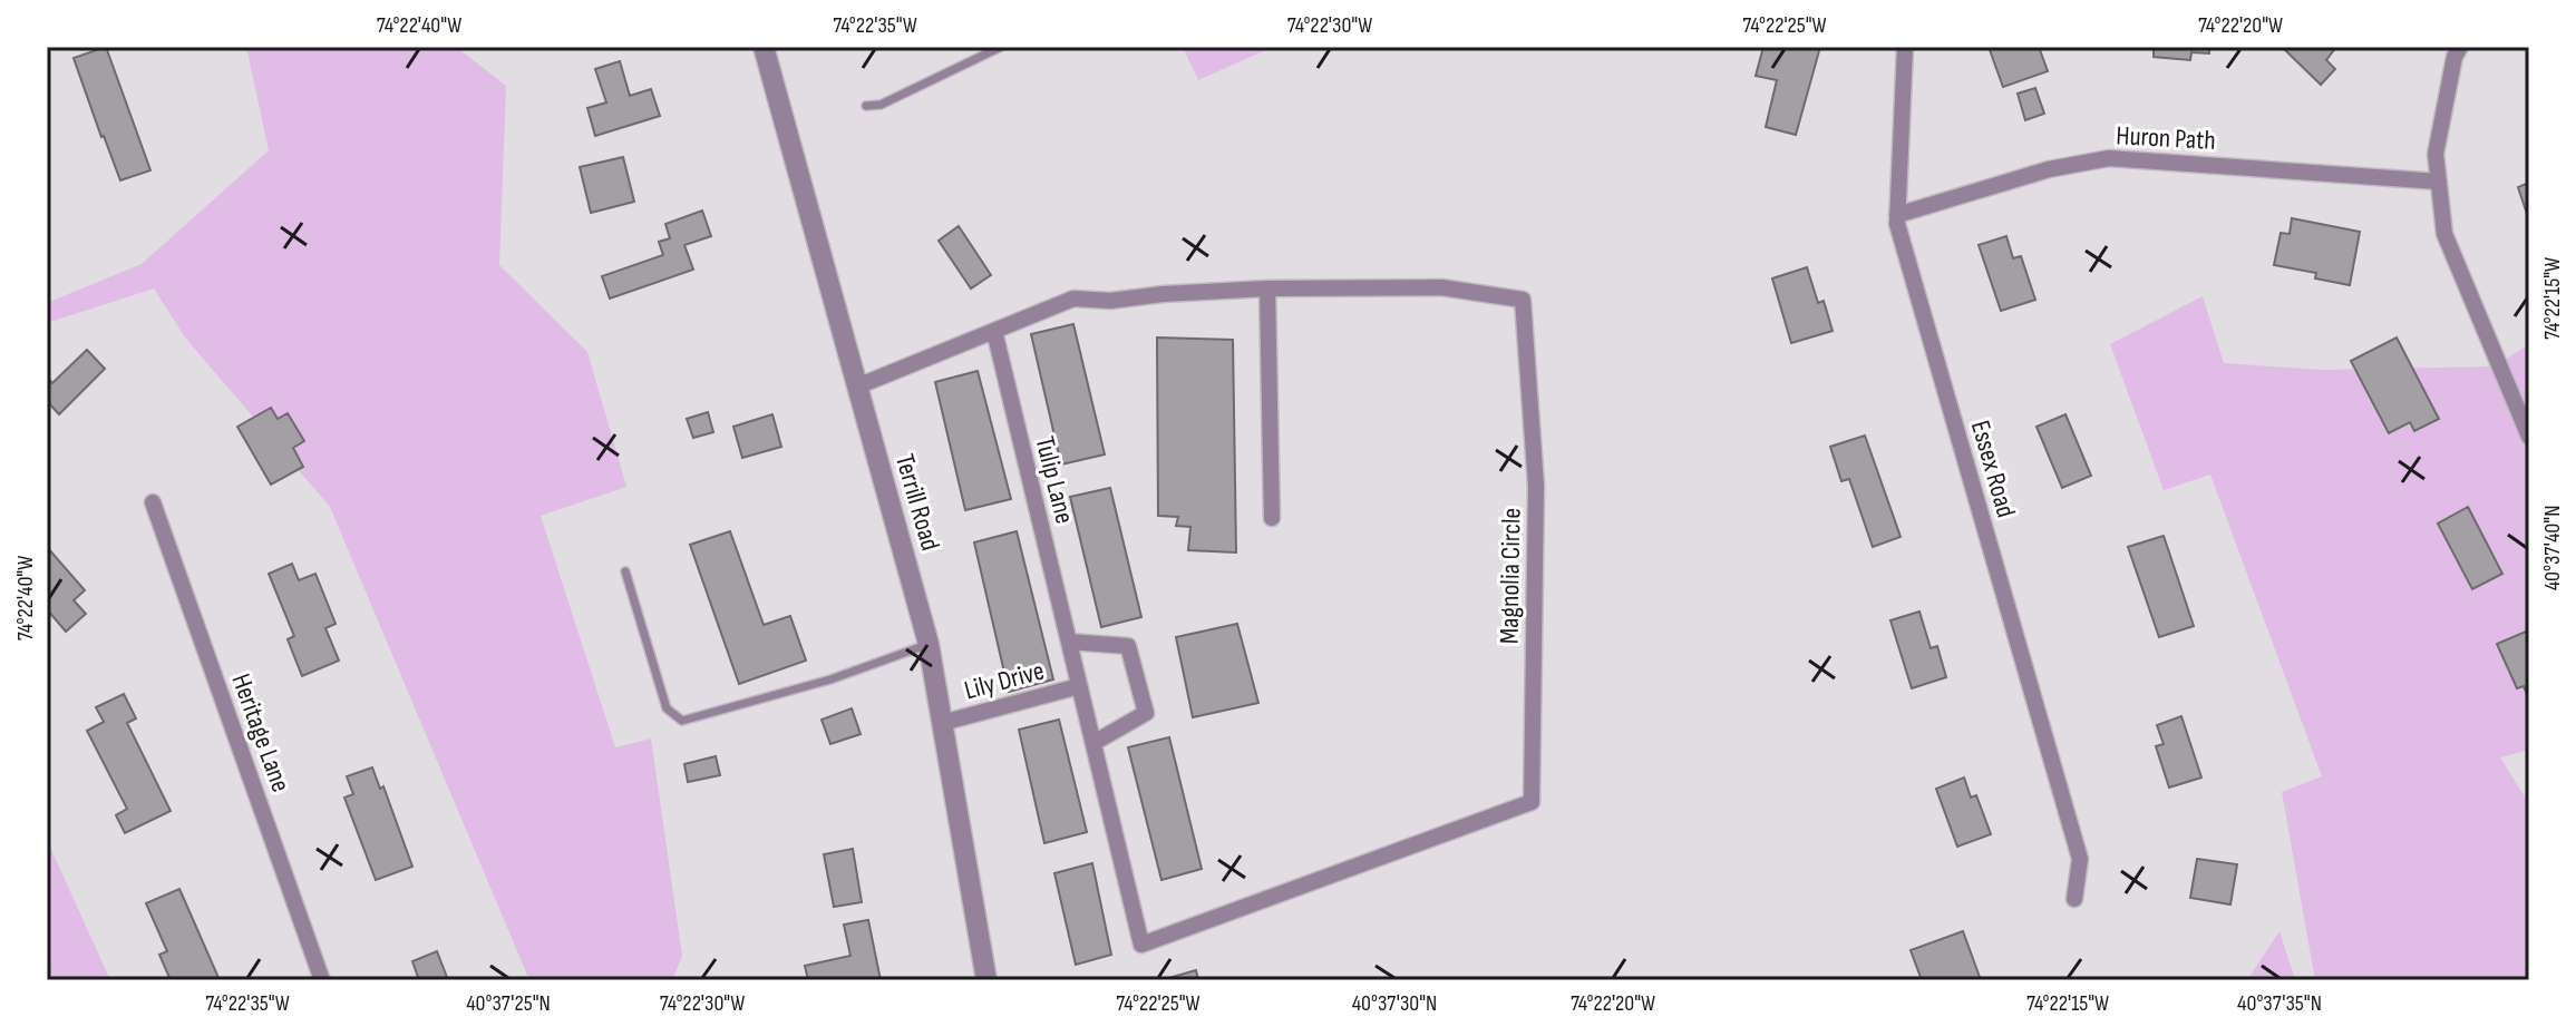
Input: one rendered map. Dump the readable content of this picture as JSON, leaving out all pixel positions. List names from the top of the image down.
{
  "streets": {
    "street": [
      "Huron Path",
      "Essex Road",
      "Tulip Lane",
      "Terrill Road",
      "Magnolia Circle",
      "Lily Drive",
      "Heritage Lane"
    ]
  },
  "crossings": [
    ["Huron Path", "Essex Road"],
    ["Tulip Lane", "Magnolia Circle"],
    ["Tulip Lane", "Lily Drive"],
    ["Terrill Road", "Magnolia Circle"],
    ["Terrill Road", "Lily Drive"]
  ],
  "coordinates": [
    "74°22'40\"W",
    "74°22'35\"W",
    "74°22'30\"W",
    "74°22'25\"W",
    "74°22'20\"W",
    "74°22'15\"W",
    "40°37'40\"N",
    "40°37'25\"N",
    "40°37'30\"N",
    "40°37'35\"N"
  ]
}
